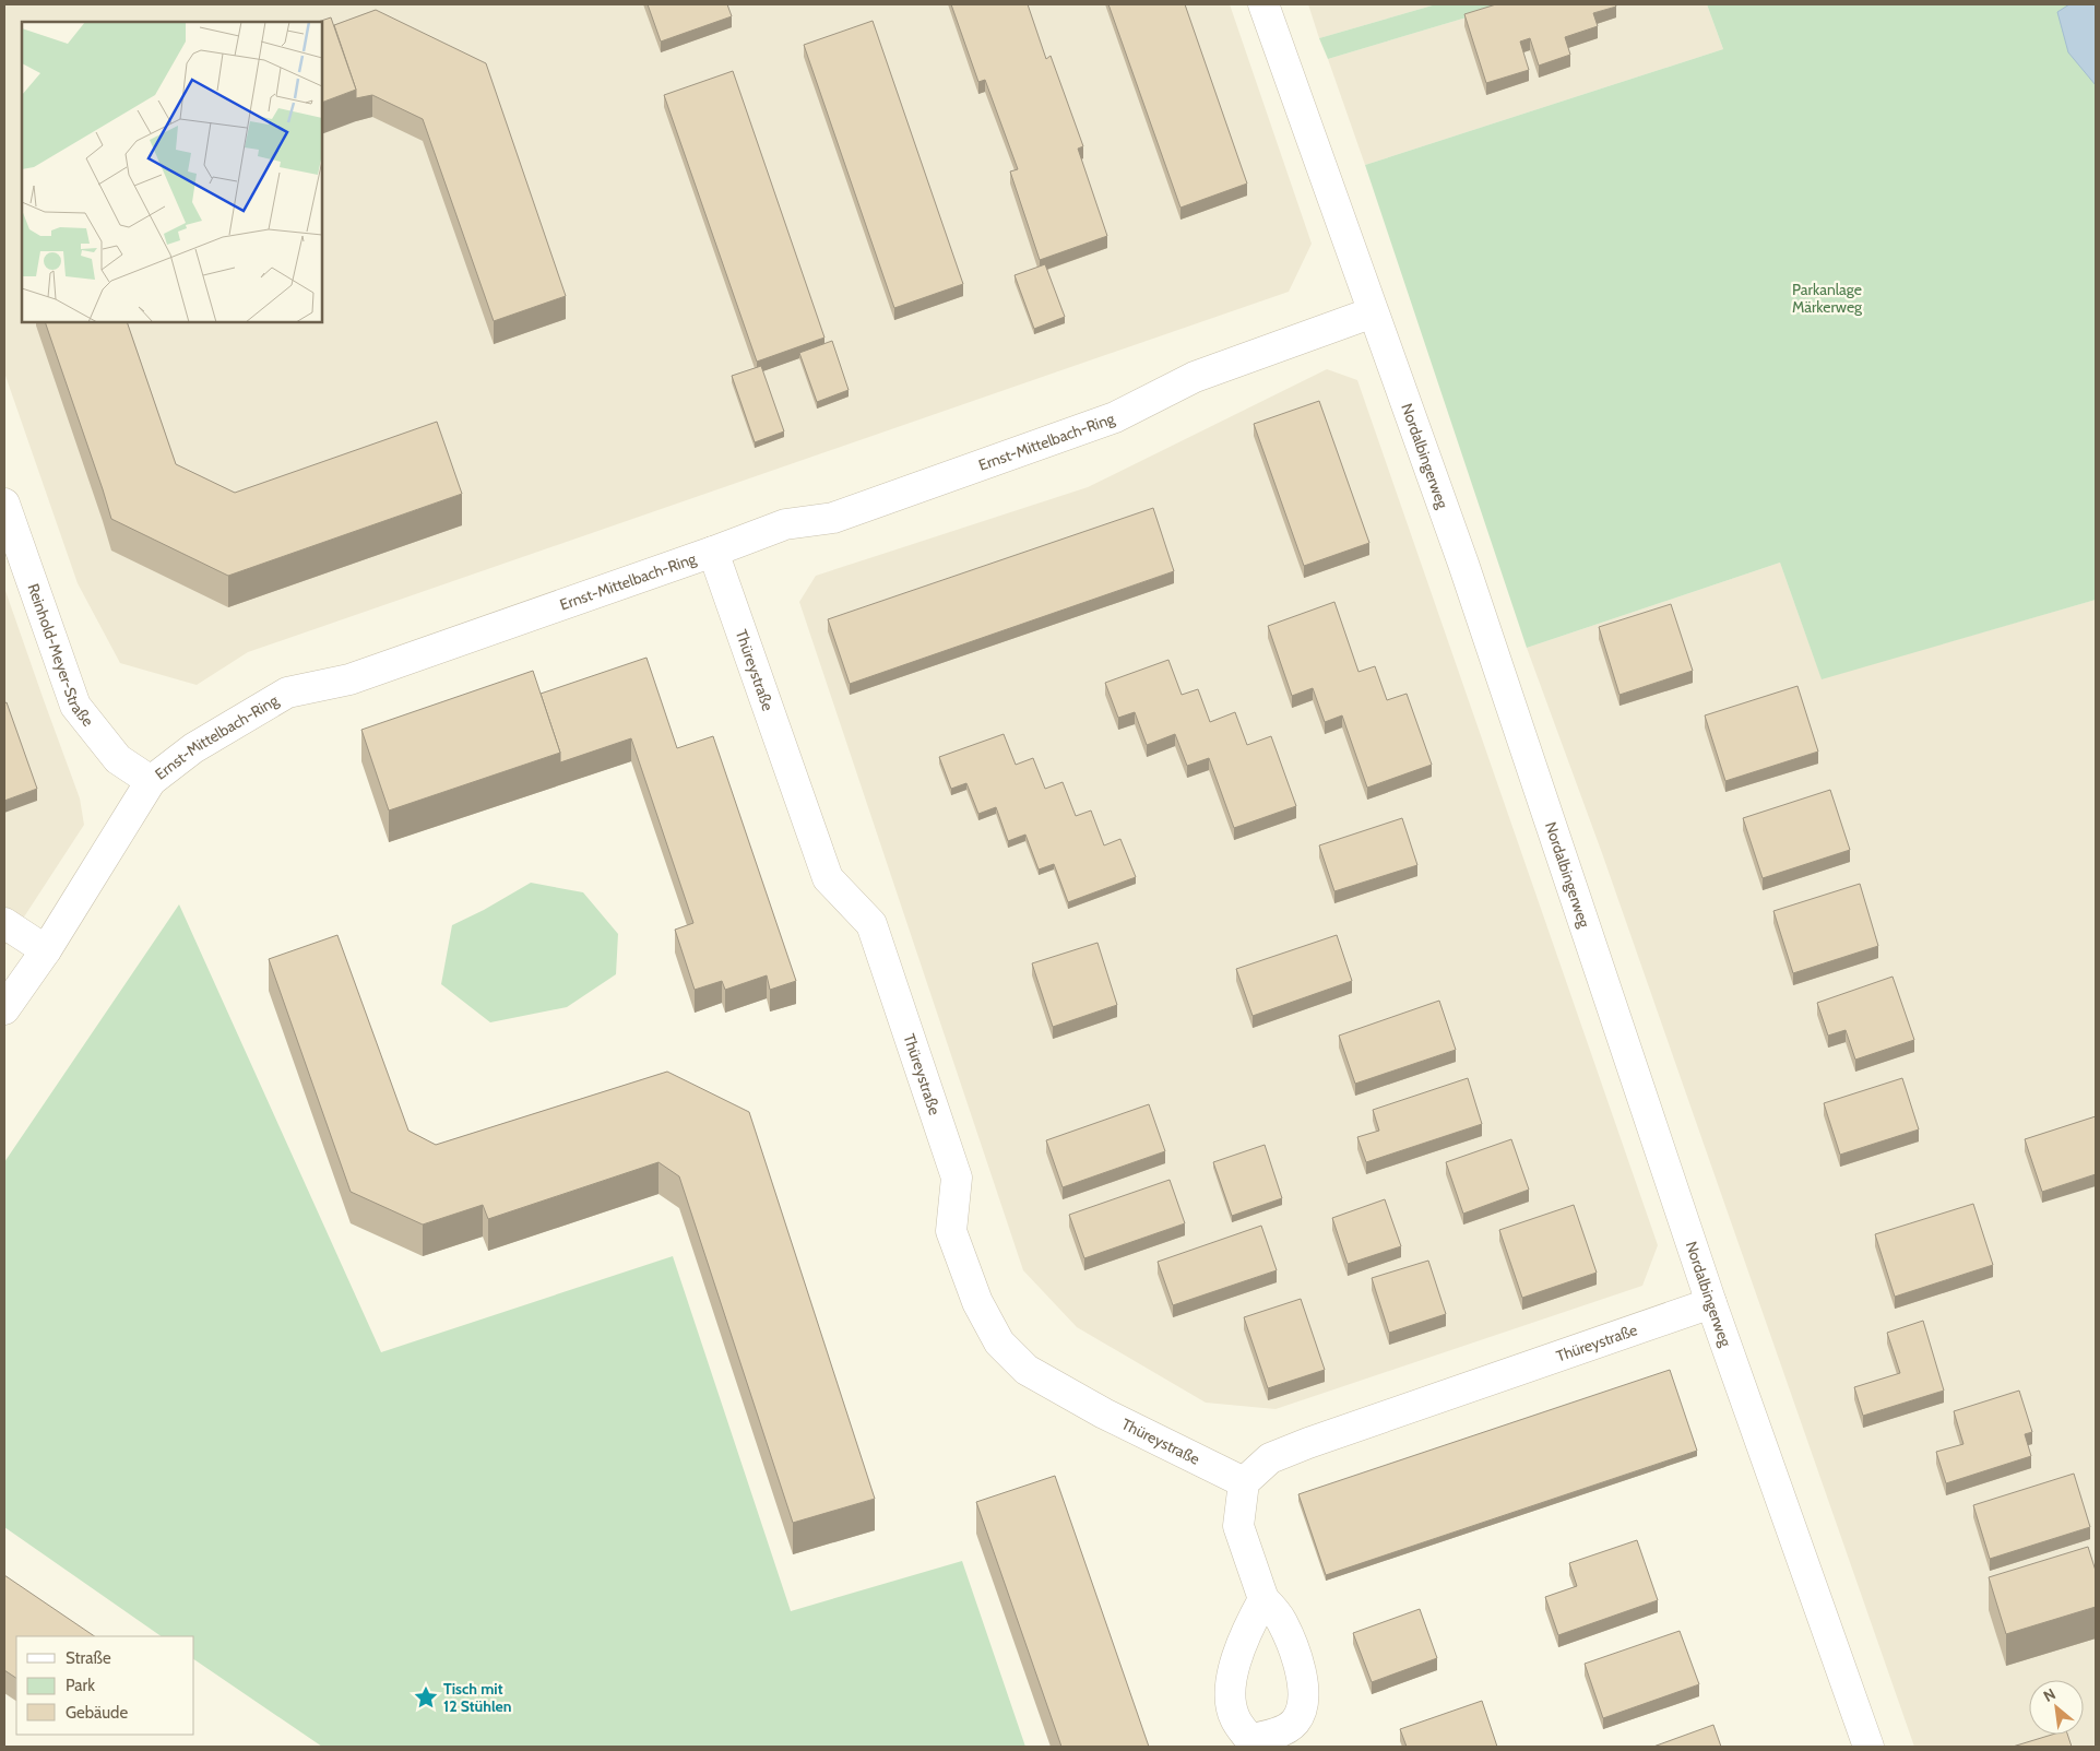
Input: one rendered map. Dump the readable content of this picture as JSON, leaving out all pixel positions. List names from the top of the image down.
{
  "streets": {
    "street": [
      "Ernst-Mittelbach-Ring",
      "Nordalbingerweg",
      "Reinhold-Meyer-Straße",
      "Thüreystraße"
    ]
  },
  "crossings": [
    ["Ernst-Mittelbach-Ring", "Nordalbingerweg"],
    ["Ernst-Mittelbach-Ring", "Reinhold-Meyer-Straße"],
    ["Ernst-Mittelbach-Ring", "Thüreystraße"],
    ["Nordalbingerweg", "Thüreystraße"]
  ],
  "parks": ["Parkanlage Märkerweg"],
  "places": {
    "place": ["Tisch mit 12 Stühlen"]
  },
  "legend": ["Straße", "Park", "Gebäude"],
  "north": "top left"
}
